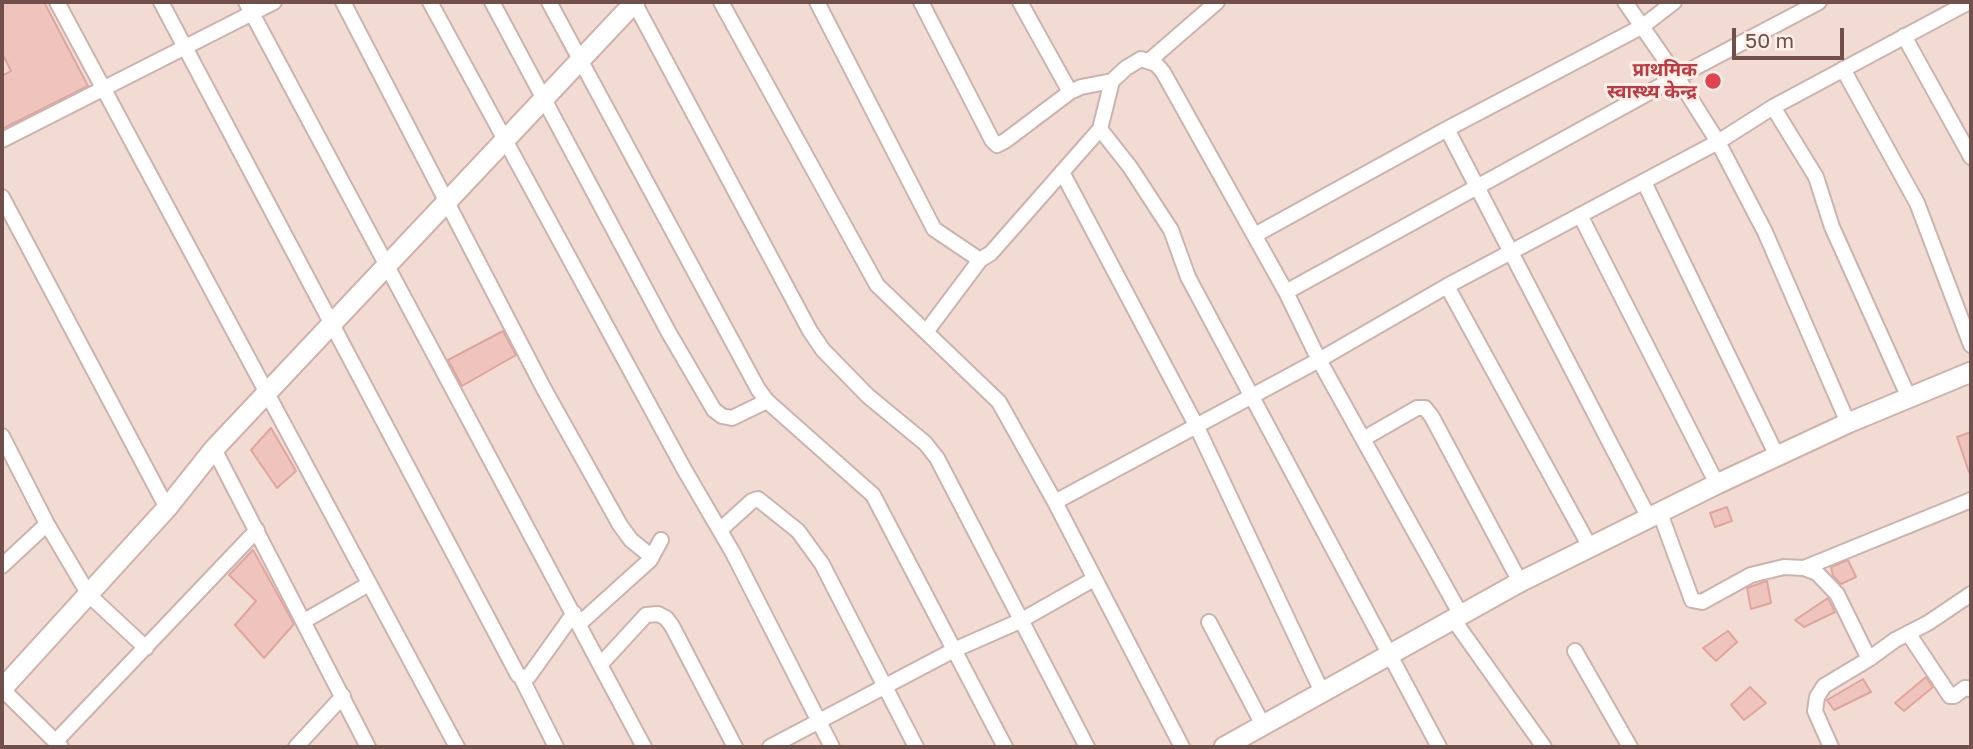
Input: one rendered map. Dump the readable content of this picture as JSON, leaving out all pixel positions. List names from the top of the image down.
{
  "places": ["प्राथमिक स्वास्थ्य केन्द्र"],
  "scale_bar": "50 m"
}
